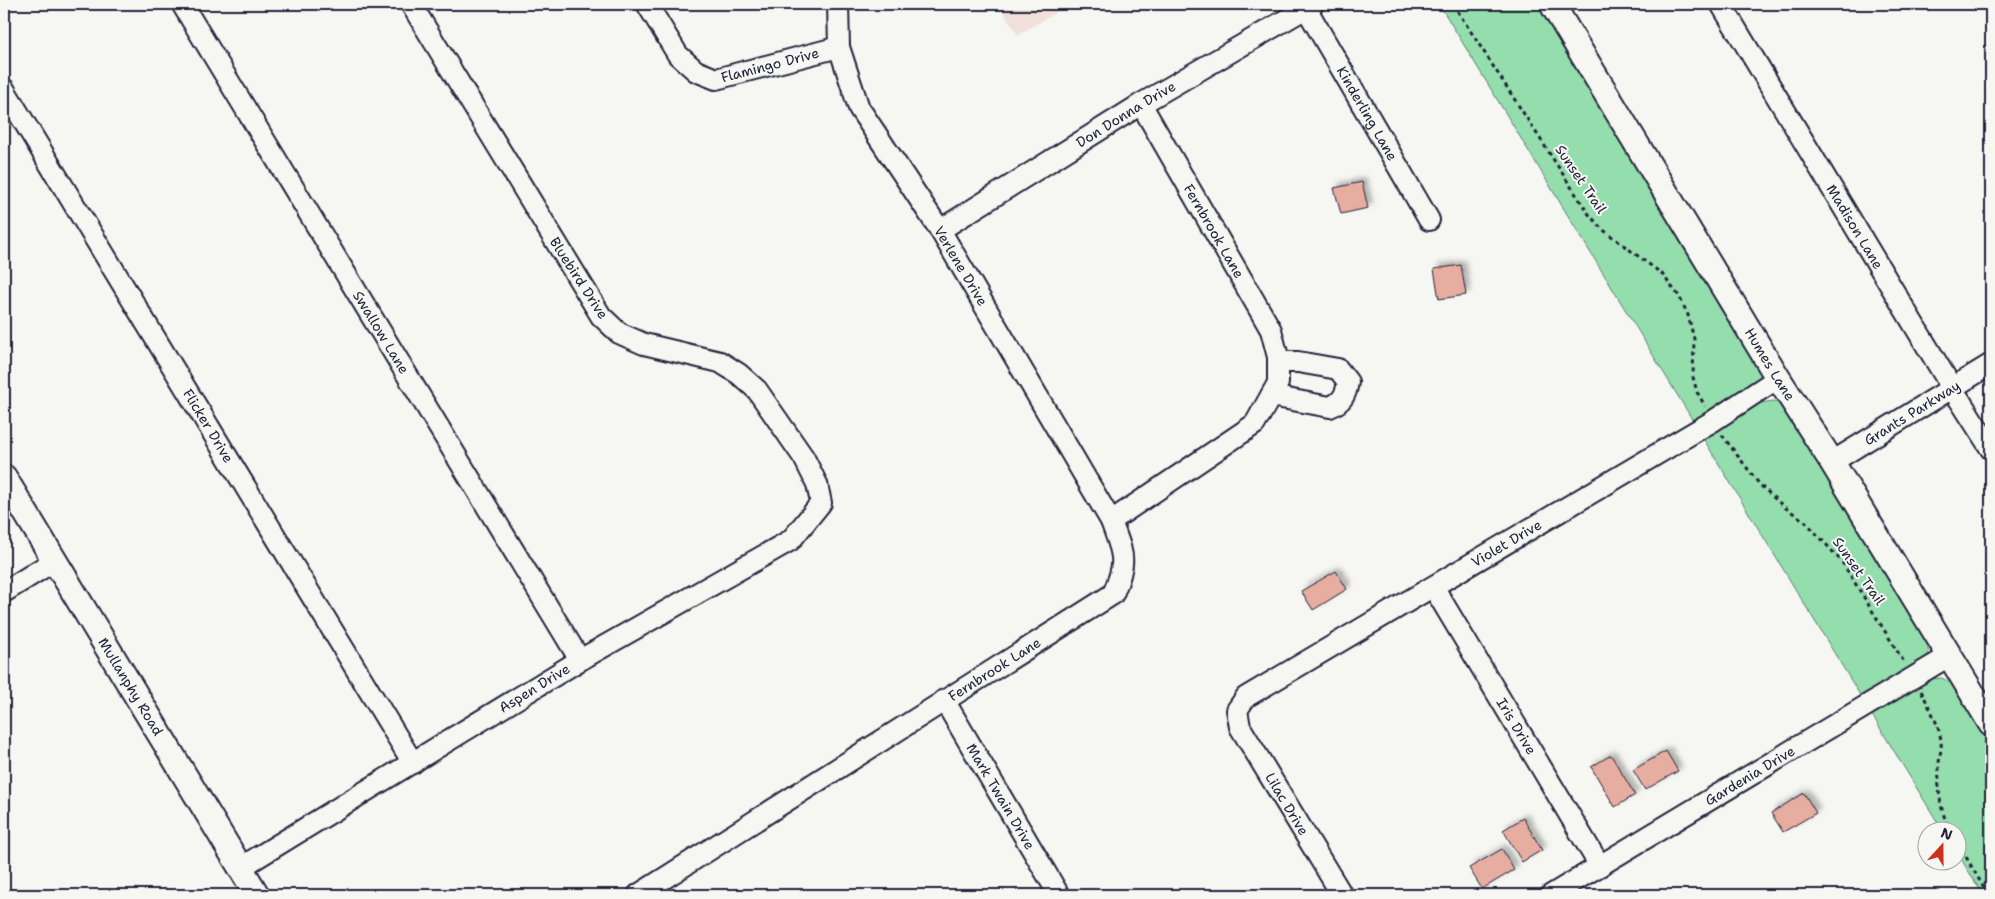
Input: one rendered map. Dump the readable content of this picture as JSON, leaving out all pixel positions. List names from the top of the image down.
{
  "streets": {
    "street": [
      "Flamingo Drive",
      "Don Donna Drive",
      "Kinderling Lane",
      "Madison Lane",
      "Fernbrook Lane",
      "Verlene Drive",
      "Bluebird Drive",
      "Swallow Lane",
      "Humes Lane",
      "Grants Parkway",
      "Flicker Drive",
      "Violet Drive",
      "Mullanphy Road",
      "Aspen Drive",
      "Iris Drive",
      "Gardenia Drive",
      "Mark Twain Drive",
      "Lilac Drive"
    ],
    "path": ["Sunset Trail"]
  },
  "crossings": [
    ["Flamingo Drive", "Verlene Drive"],
    ["Don Donna Drive", "Kinderling Lane"],
    ["Don Donna Drive", "Fernbrook Lane"],
    ["Don Donna Drive", "Verlene Drive"],
    ["Madison Lane", "Grants Parkway"],
    ["Fernbrook Lane", "Verlene Drive"],
    ["Fernbrook Lane", "Mark Twain Drive"],
    ["Bluebird Drive", "Aspen Drive"],
    ["Swallow Lane", "Aspen Drive"],
    ["Humes Lane", "Grants Parkway"],
    ["Humes Lane", "Violet Drive"],
    ["Humes Lane", "Gardenia Drive"],
    ["Flicker Drive", "Aspen Drive"],
    ["Violet Drive", "Iris Drive"],
    ["Violet Drive", "Lilac Drive"],
    ["Mullanphy Road", "Aspen Drive"],
    ["Iris Drive", "Gardenia Drive"]
  ],
  "north": "top"
}
